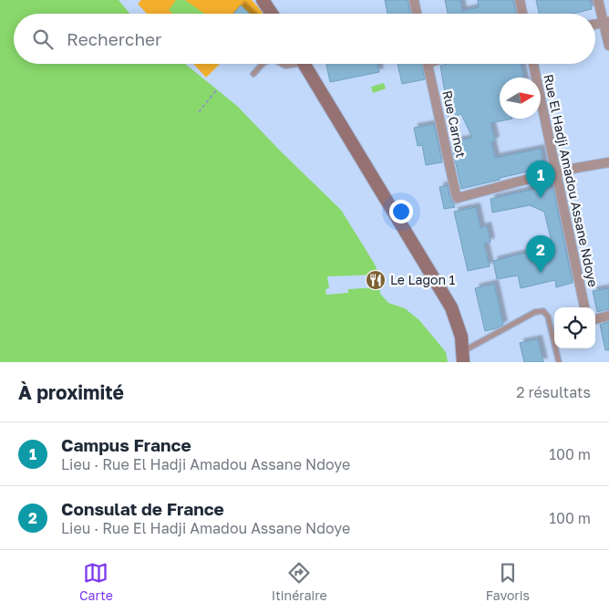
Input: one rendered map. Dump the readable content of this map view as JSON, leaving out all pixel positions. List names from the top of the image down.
{
  "streets": {
    "street": ["Rue Carnot", "Rue El Hadji Amadou Assane Ndoye"]
  },
  "crossings": [
    ["Rue Carnot", "Rue El Hadji Amadou Assane Ndoye"]
  ],
  "places": {
    "restaurant": ["Le Lagon 1"]
  },
  "north": "right",
  "page": {
    "search": "Rechercher",
    "pins": ["1", "2"],
    "heading": ["À proximité", "2 résultats"],
    "list": [
      {
        "mark": "1",
        "name": "Campus France",
        "note": "Lieu · Rue El Hadji Amadou Assane Ndoye",
        "value": "100 m"
      },
      {
        "mark": "2",
        "name": "Consulat de France",
        "note": "Lieu · Rue El Hadji Amadou Assane Ndoye",
        "value": "100 m"
      }
    ],
    "nav": ["Carte", "Itinéraire", "Favoris"]
  }
}
